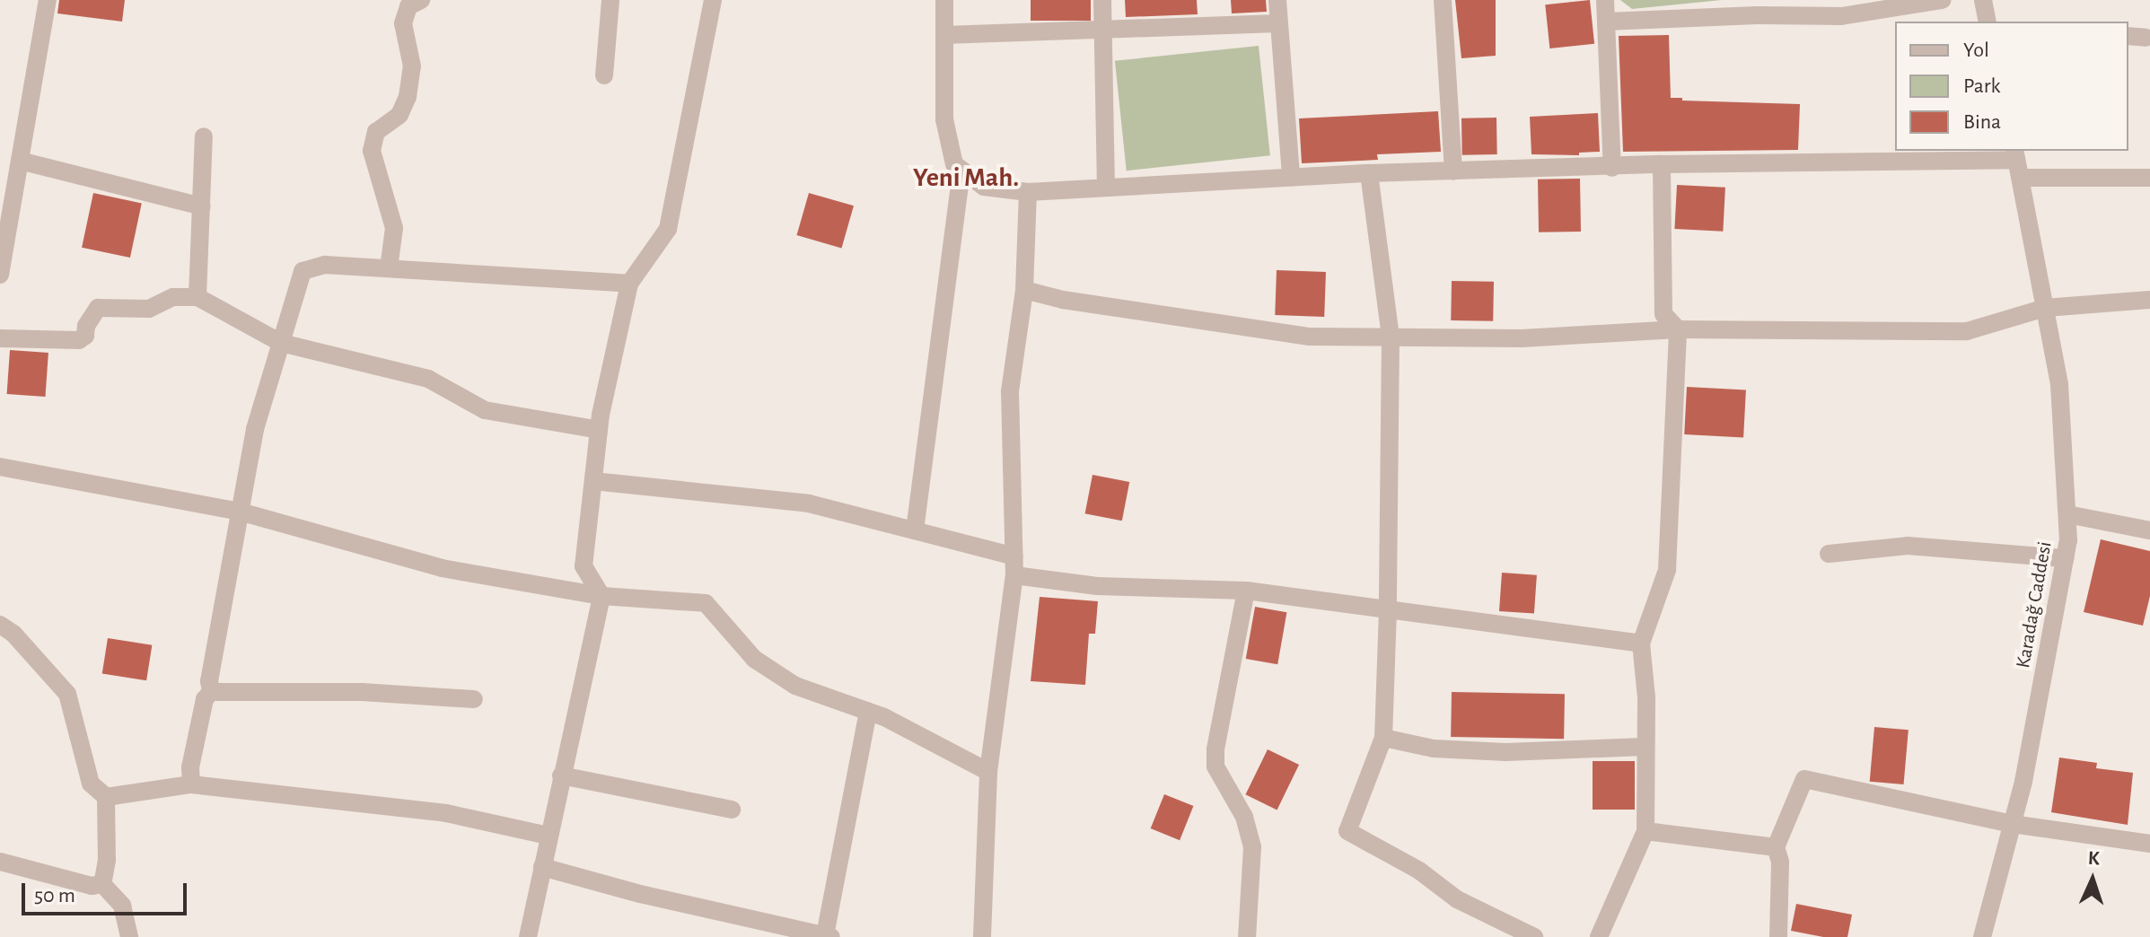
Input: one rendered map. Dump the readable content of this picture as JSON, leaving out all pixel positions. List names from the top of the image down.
{
  "streets": {
    "street": ["Karadağ Caddesi"]
  },
  "districts": ["Yeni Mah."],
  "legend": ["Yol", "Park", "Bina"],
  "scale_bar": "50 m",
  "north": "top"
}
